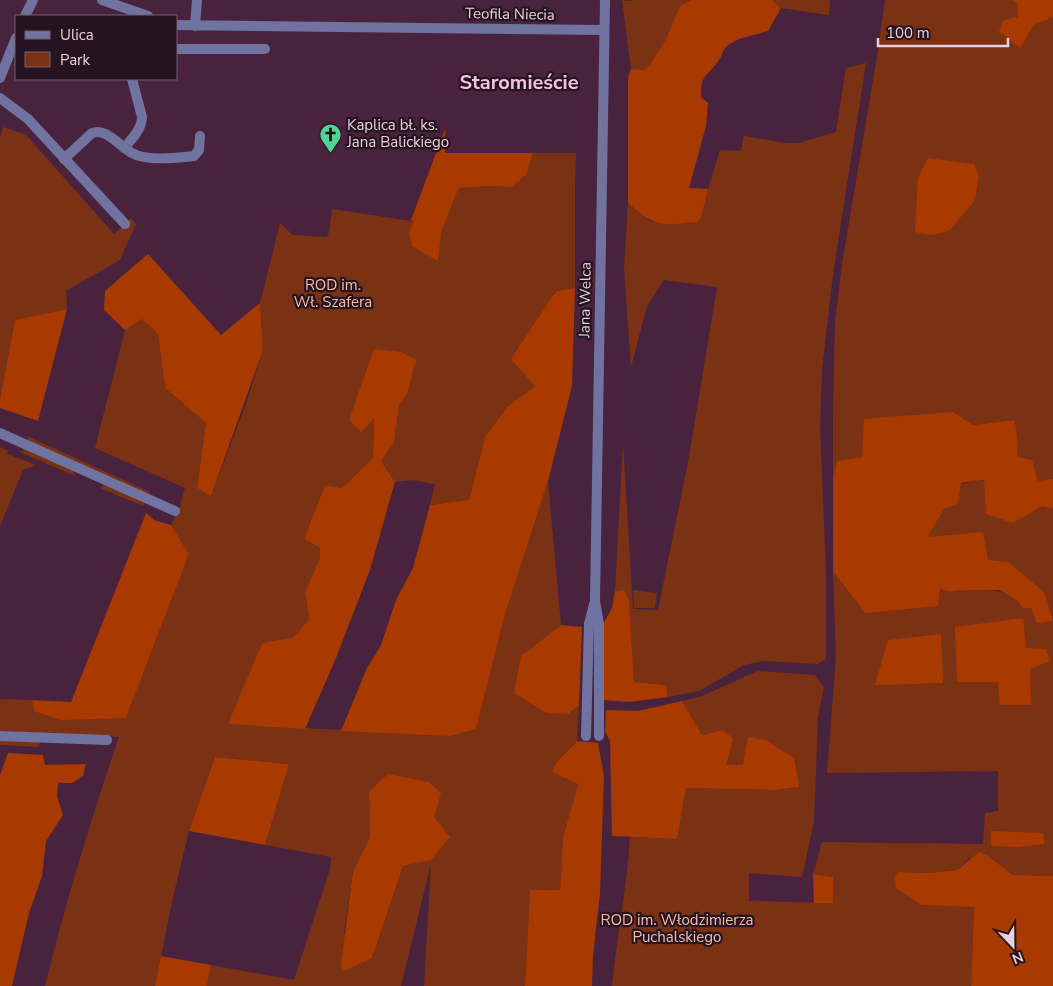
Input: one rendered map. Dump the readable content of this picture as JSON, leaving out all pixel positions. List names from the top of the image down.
{
  "streets": {
    "street": ["Teofila Niecia", "Jana Welca"]
  },
  "crossings": [
    ["Teofila Niecia", "Jana Welca"]
  ],
  "districts": ["Staromieście"],
  "parks": ["ROD im. Wł. Szafera", "ROD im. Włodzimierza Puchalskiego"],
  "places": {
    "church": ["Kaplica bł. ks. Jana Balickiego"]
  },
  "legend": ["Ulica", "Park"],
  "scale_bar": "100 m",
  "north": "bottom"
}
